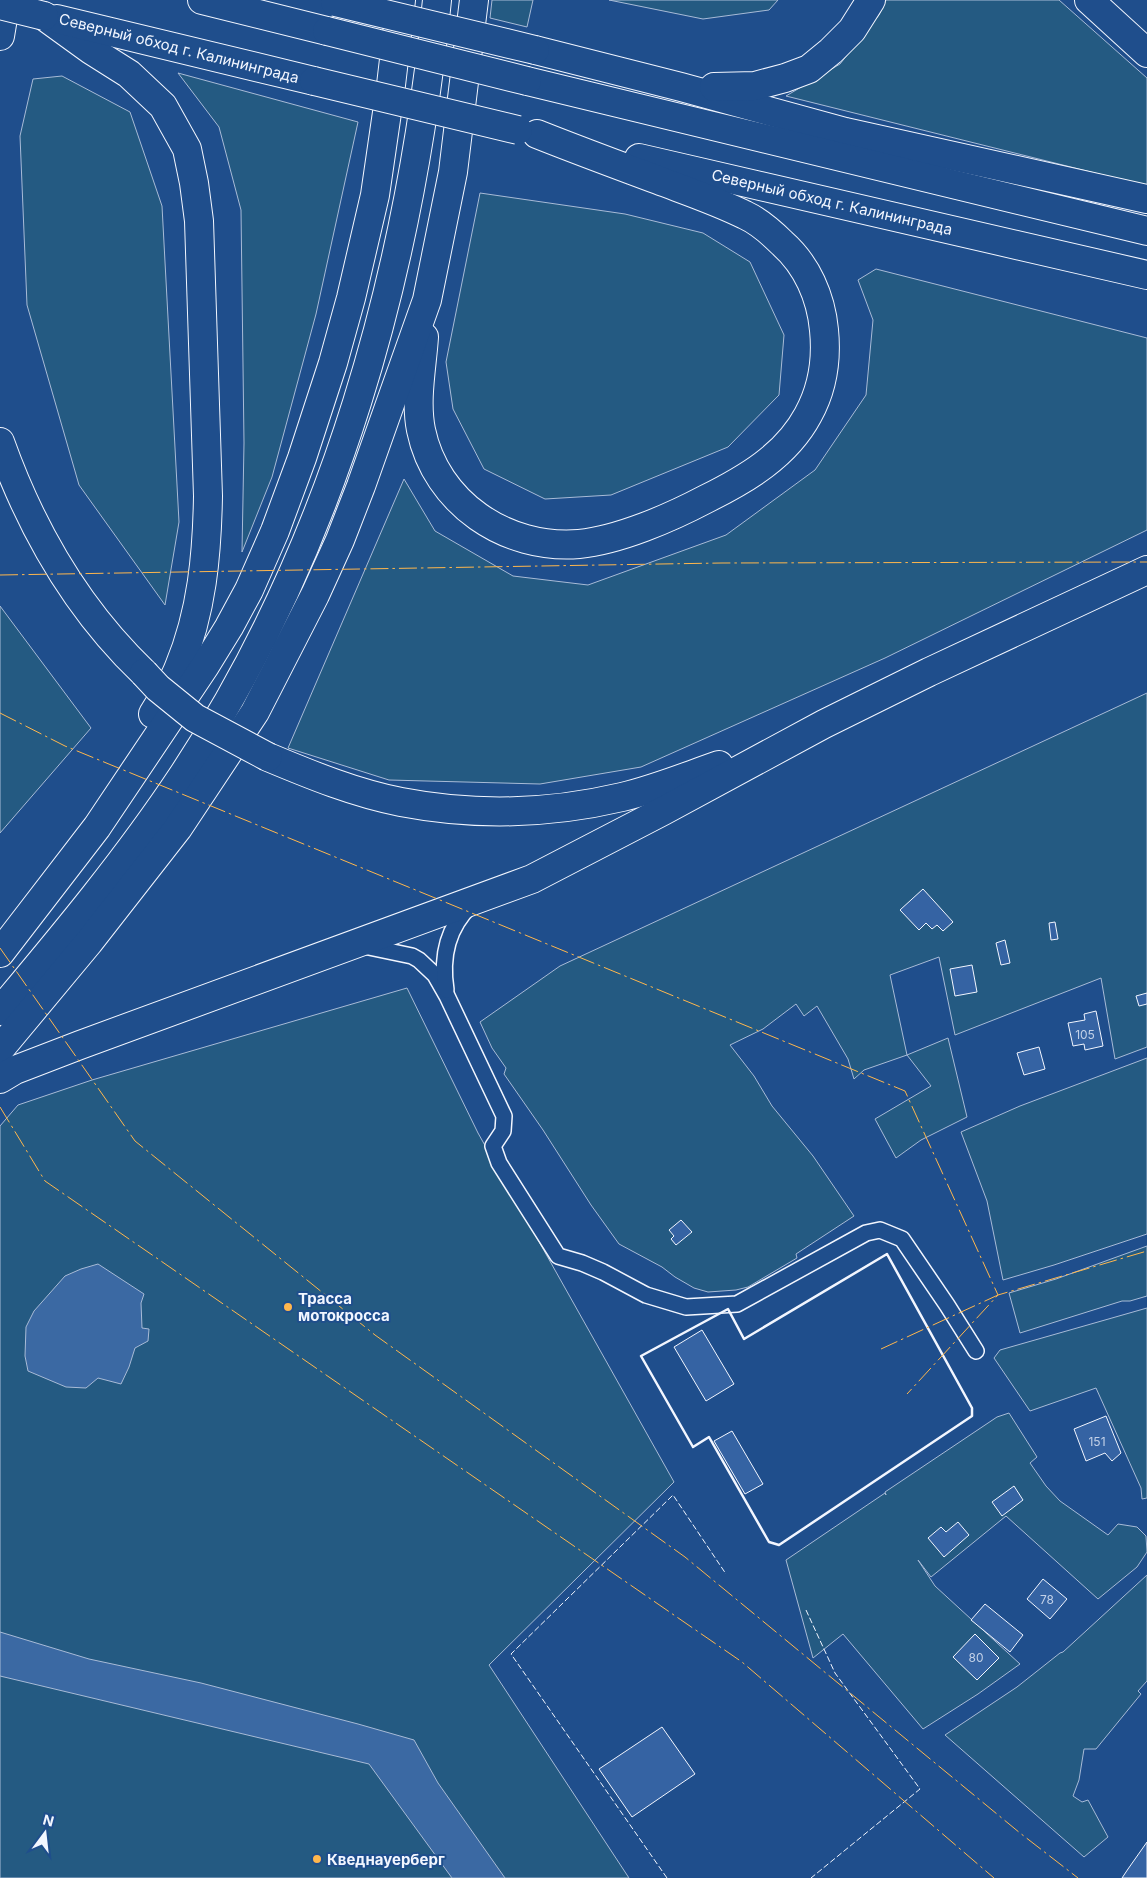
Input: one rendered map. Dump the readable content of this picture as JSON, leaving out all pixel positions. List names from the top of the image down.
{
  "streets": {
    "highway": ["Северный обход г. Калининграда"]
  },
  "places": ["Трасса мотокросса", "Кведнауерберг"],
  "house_numbers": [
    "105",
    "151",
    "78",
    "80"
  ],
  "north": "top"
}
